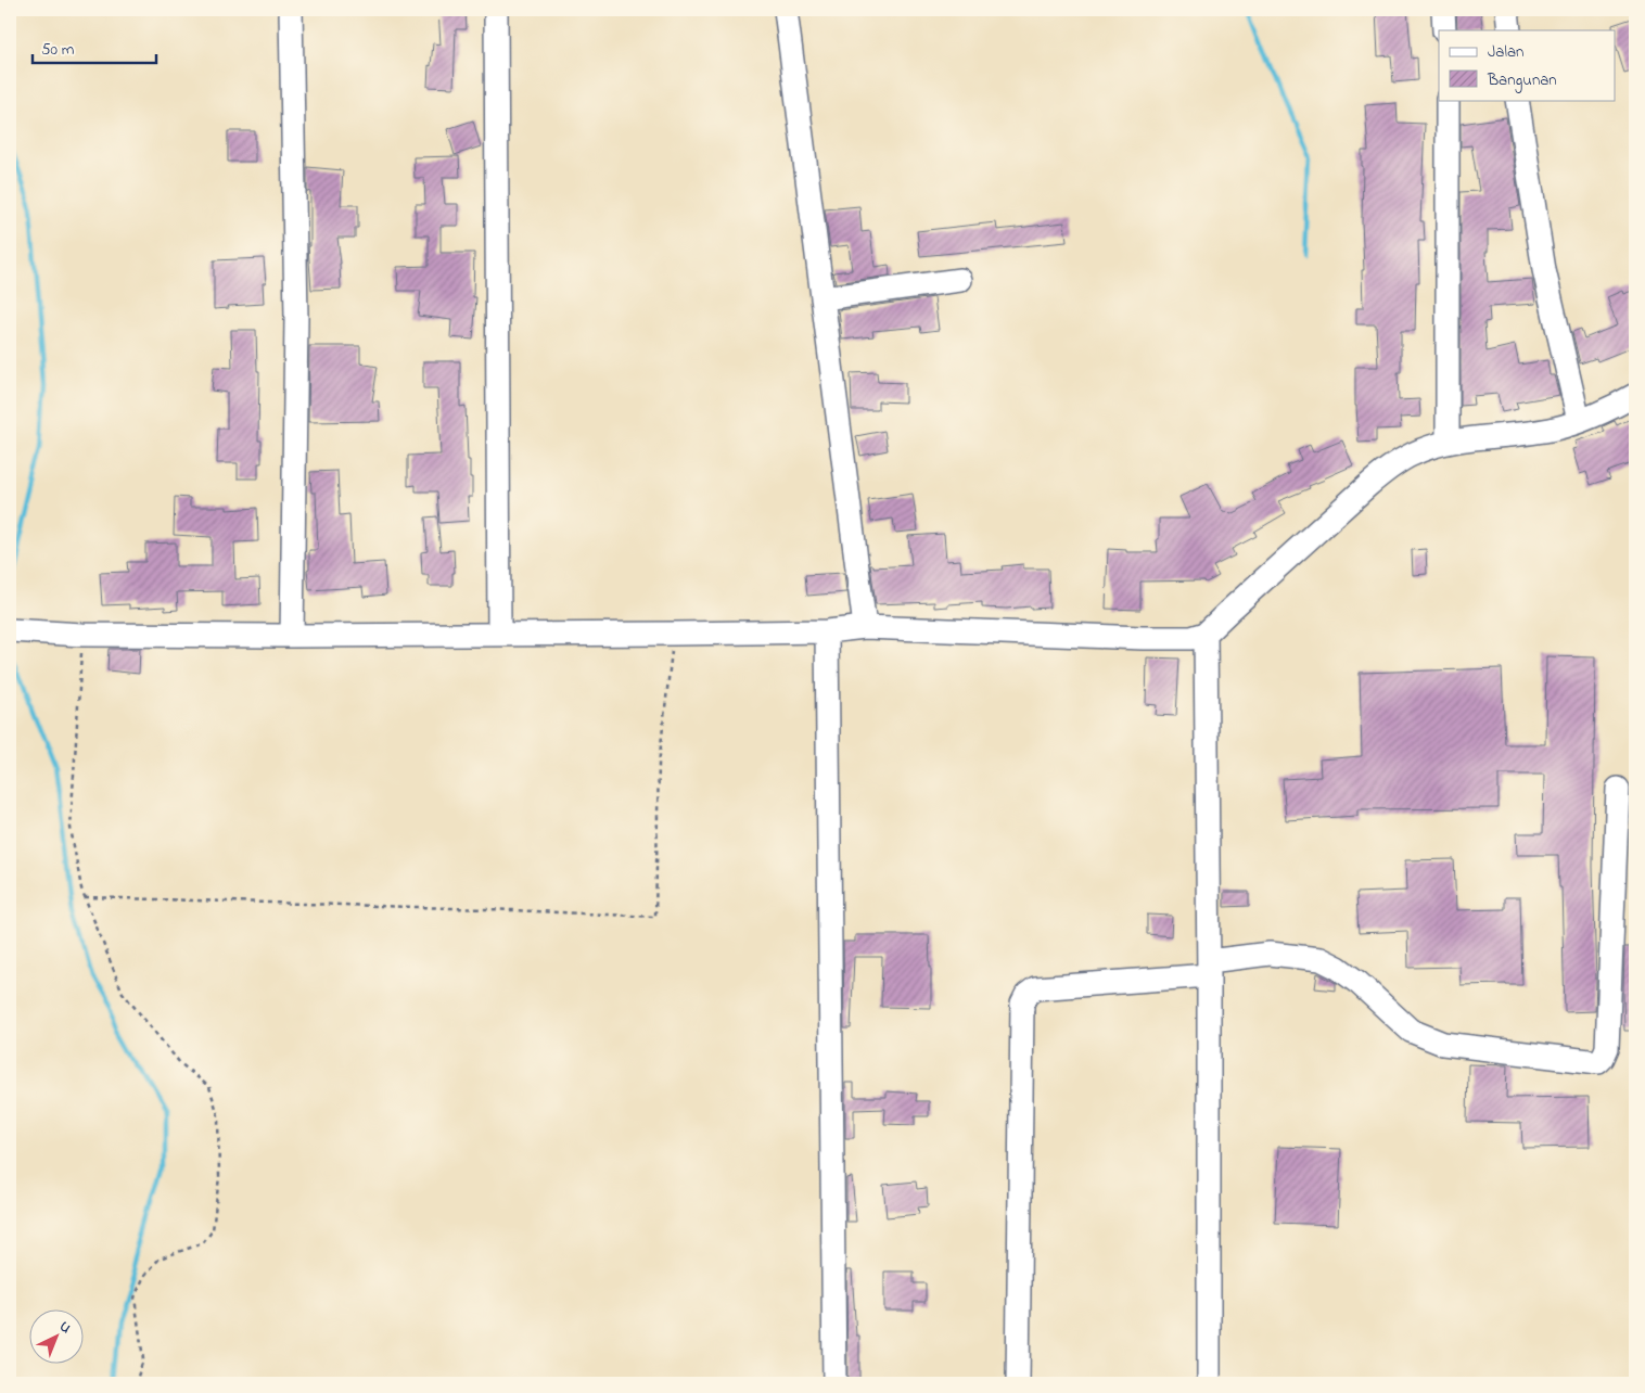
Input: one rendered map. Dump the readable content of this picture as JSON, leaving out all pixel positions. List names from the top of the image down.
{
  "legend": ["Jalan", "Bangunan"],
  "scale_bar": "50 m",
  "north": "top right"
}
